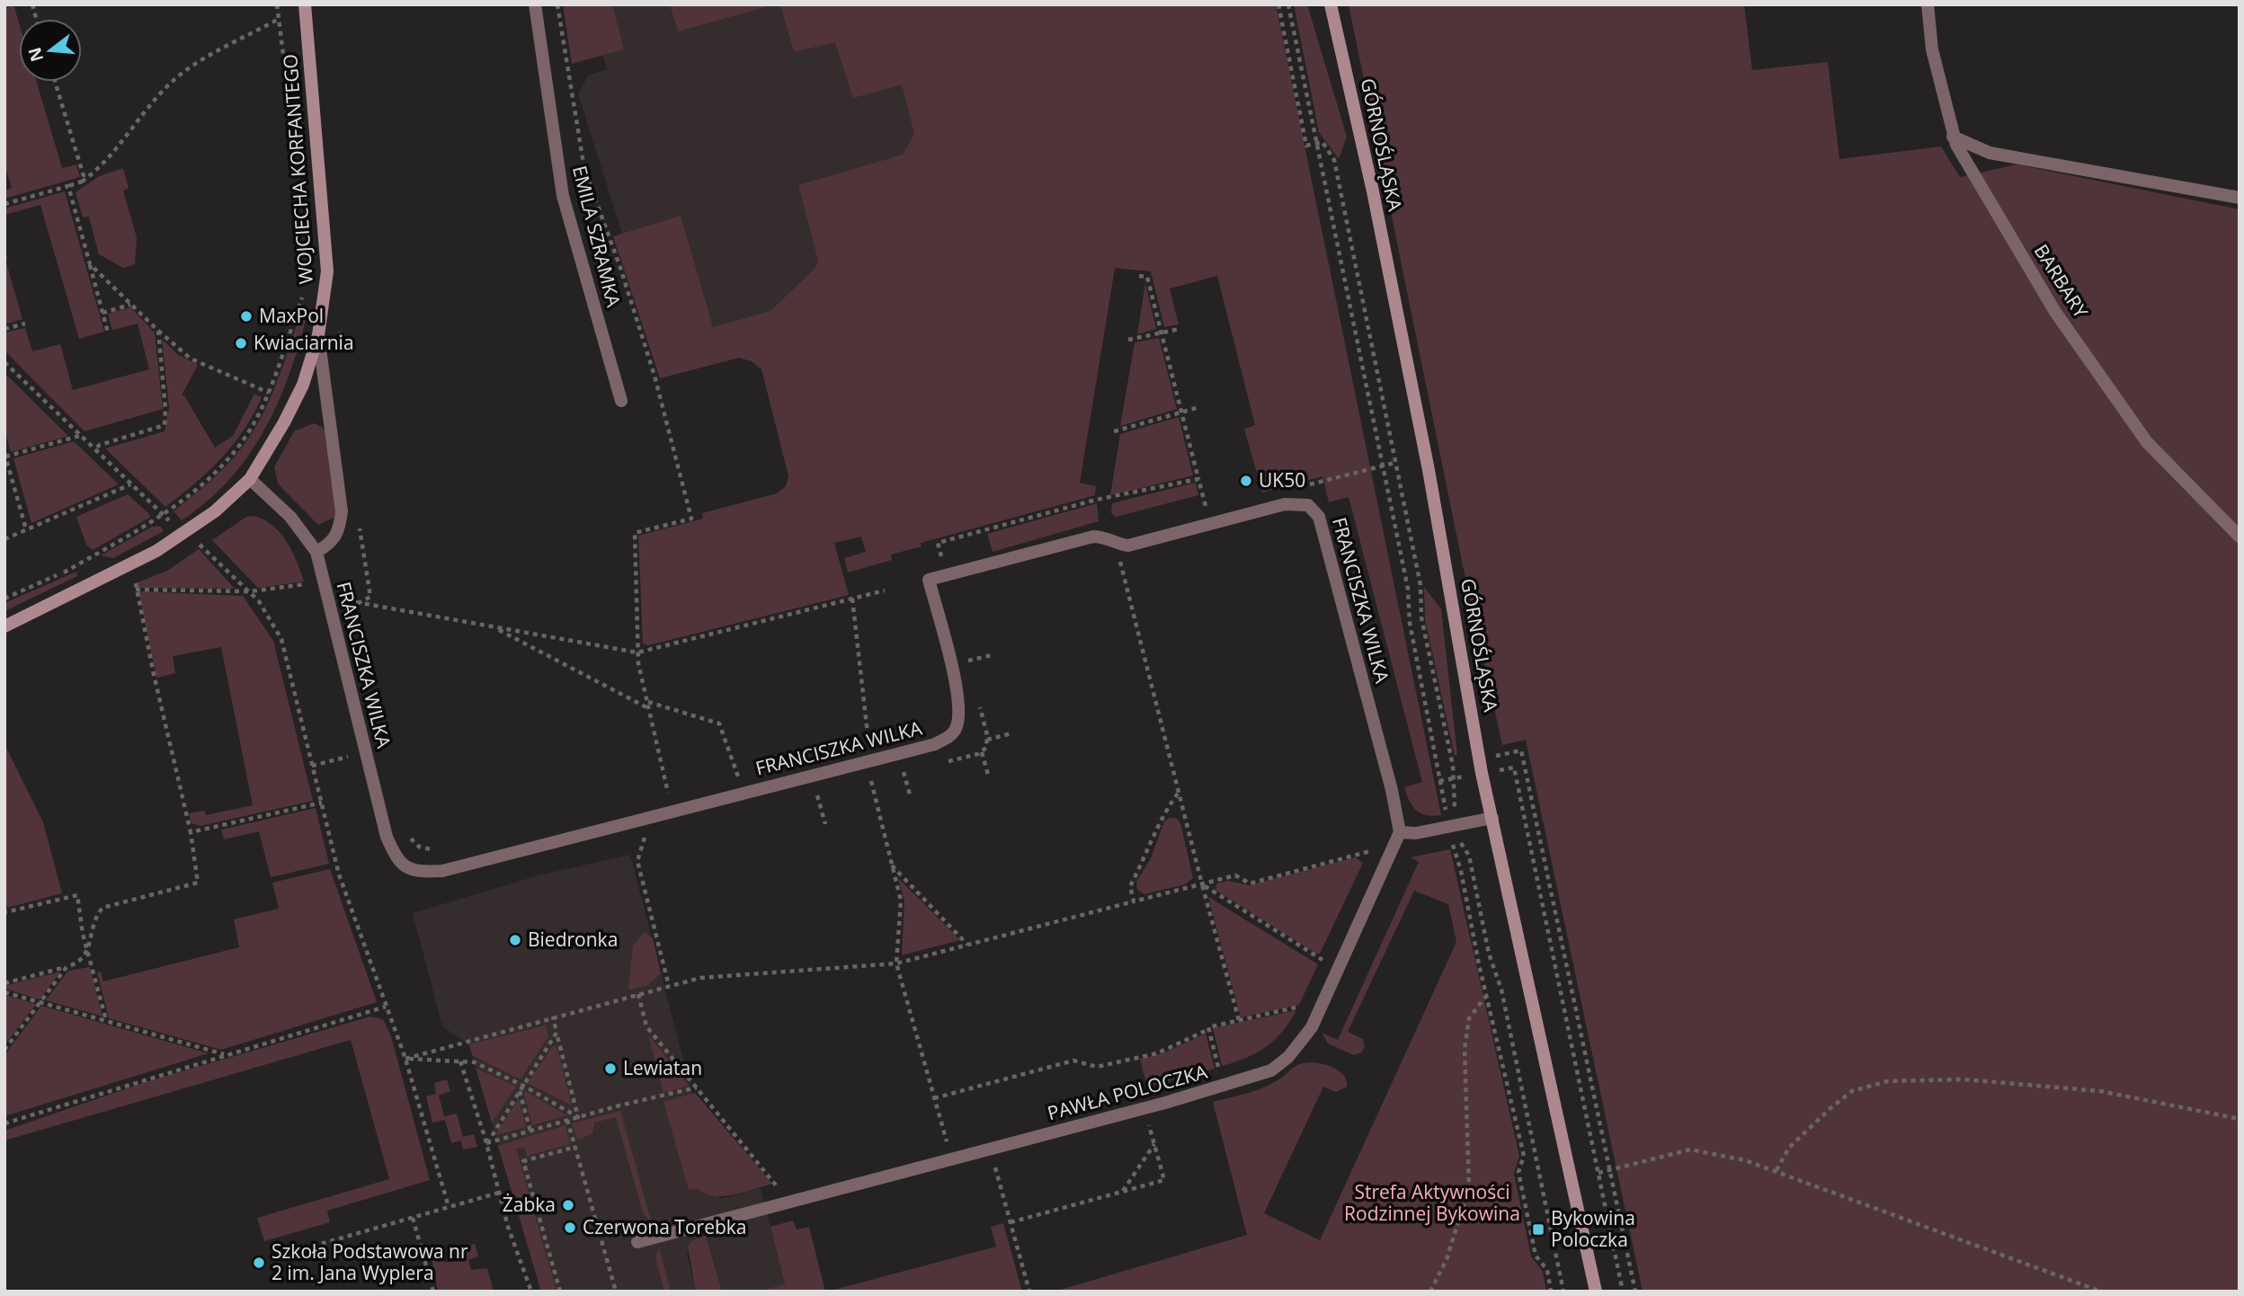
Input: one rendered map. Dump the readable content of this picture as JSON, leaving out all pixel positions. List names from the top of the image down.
{
  "streets": {
    "street": [
      "GÓRNOŚLĄSKA",
      "WOJCIECHA KORFANTEGO",
      "EMILA SZRAMKA",
      "BARBARY",
      "FRANCISZKA WILKA",
      "PAWŁA POLOCZKA"
    ]
  },
  "crossings": [
    ["WOJCIECHA KORFANTEGO", "FRANCISZKA WILKA"],
    ["FRANCISZKA WILKA", "PAWŁA POLOCZKA"]
  ],
  "parks": ["Strefa Aktywności Rodzinnej Bykowina"],
  "places": {
    "other": [
      "MaxPol",
      "Kwiaciarnia",
      "UK50",
      "Biedronka",
      "Lewiatan",
      "Żabka",
      "Czerwona Torebka",
      "Szkoła Podstawowa nr 2 im. Jana Wyplera"
    ],
    "transit": ["Bykowina Poloczka"]
  },
  "north": "left"
}
